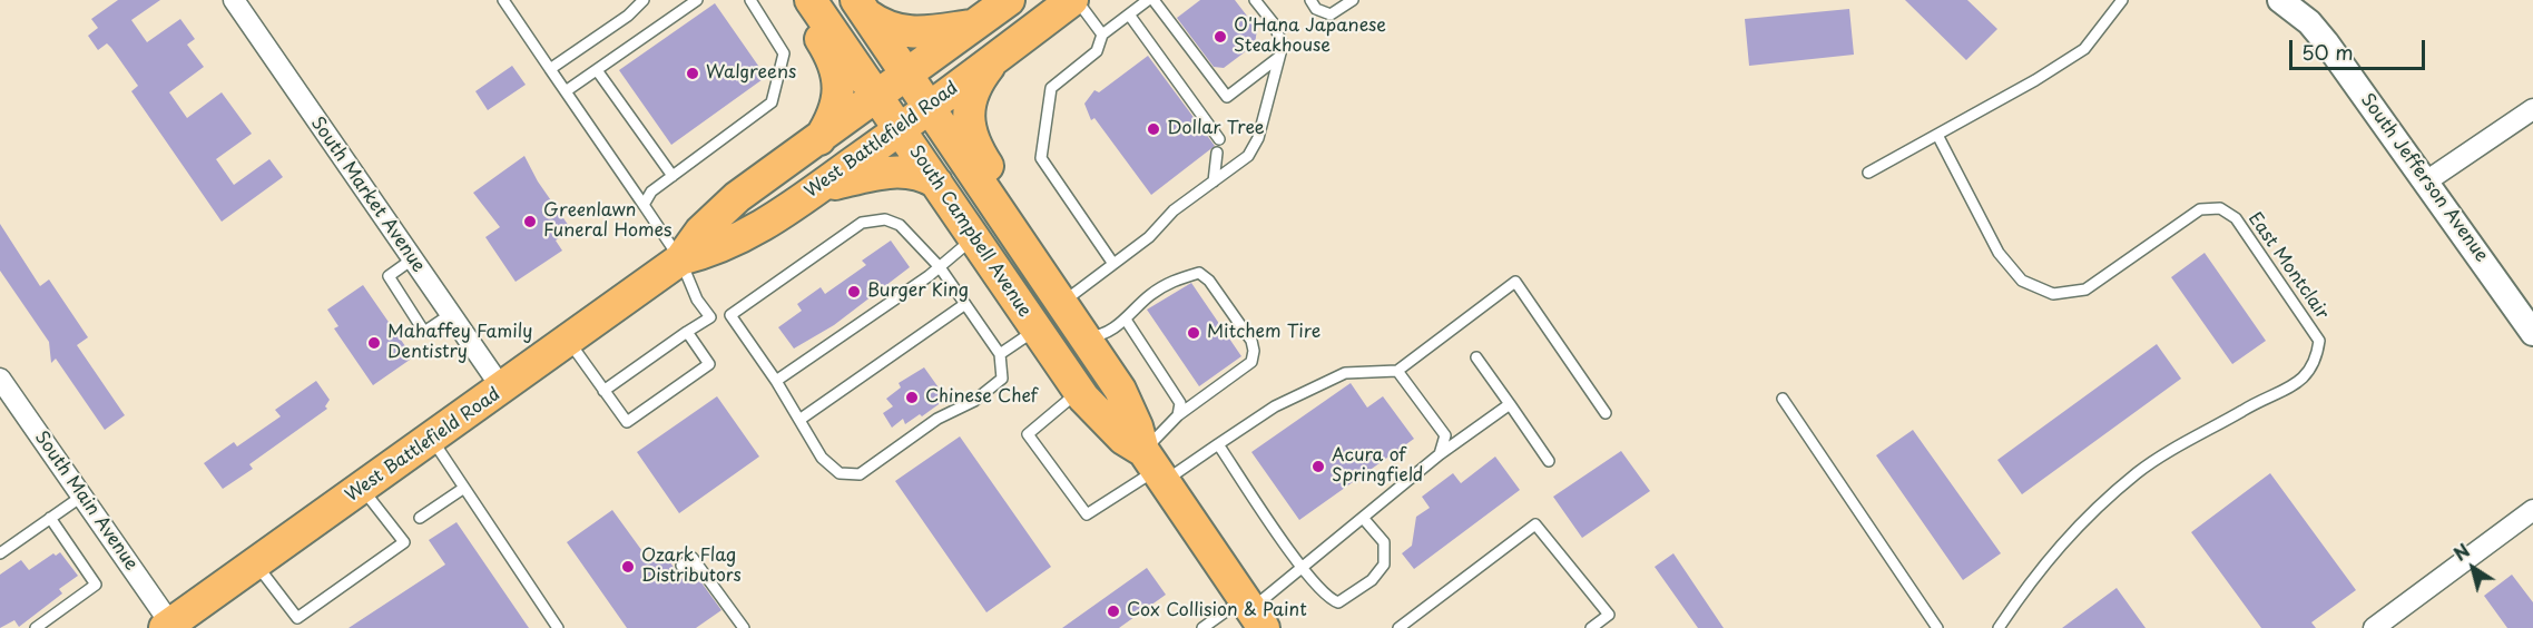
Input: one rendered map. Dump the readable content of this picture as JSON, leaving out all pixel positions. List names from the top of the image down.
{
  "streets": {
    "main road": ["West Battlefield Road", "South Campbell Avenue"],
    "street": ["South Jefferson Avenue", "South Market Avenue", "South Main Avenue"],
    "lane": ["East Montclair"]
  },
  "crossings": [
    ["West Battlefield Road", "South Market Avenue"],
    ["West Battlefield Road", "South Campbell Avenue"],
    ["West Battlefield Road", "South Main Avenue"]
  ],
  "places": [
    "O'Hana Japanese Steakhouse",
    "Walgreens",
    "Dollar Tree",
    "Greenlawn Funeral Homes",
    "Burger King",
    "Mitchem Tire",
    "Mahaffey Family Dentistry",
    "Chinese Chef",
    "Acura of Springfield",
    "Ozark Flag Distributors",
    "Cox Collision & Paint"
  ],
  "scale_bar": "50 m",
  "north": "top left"
}
